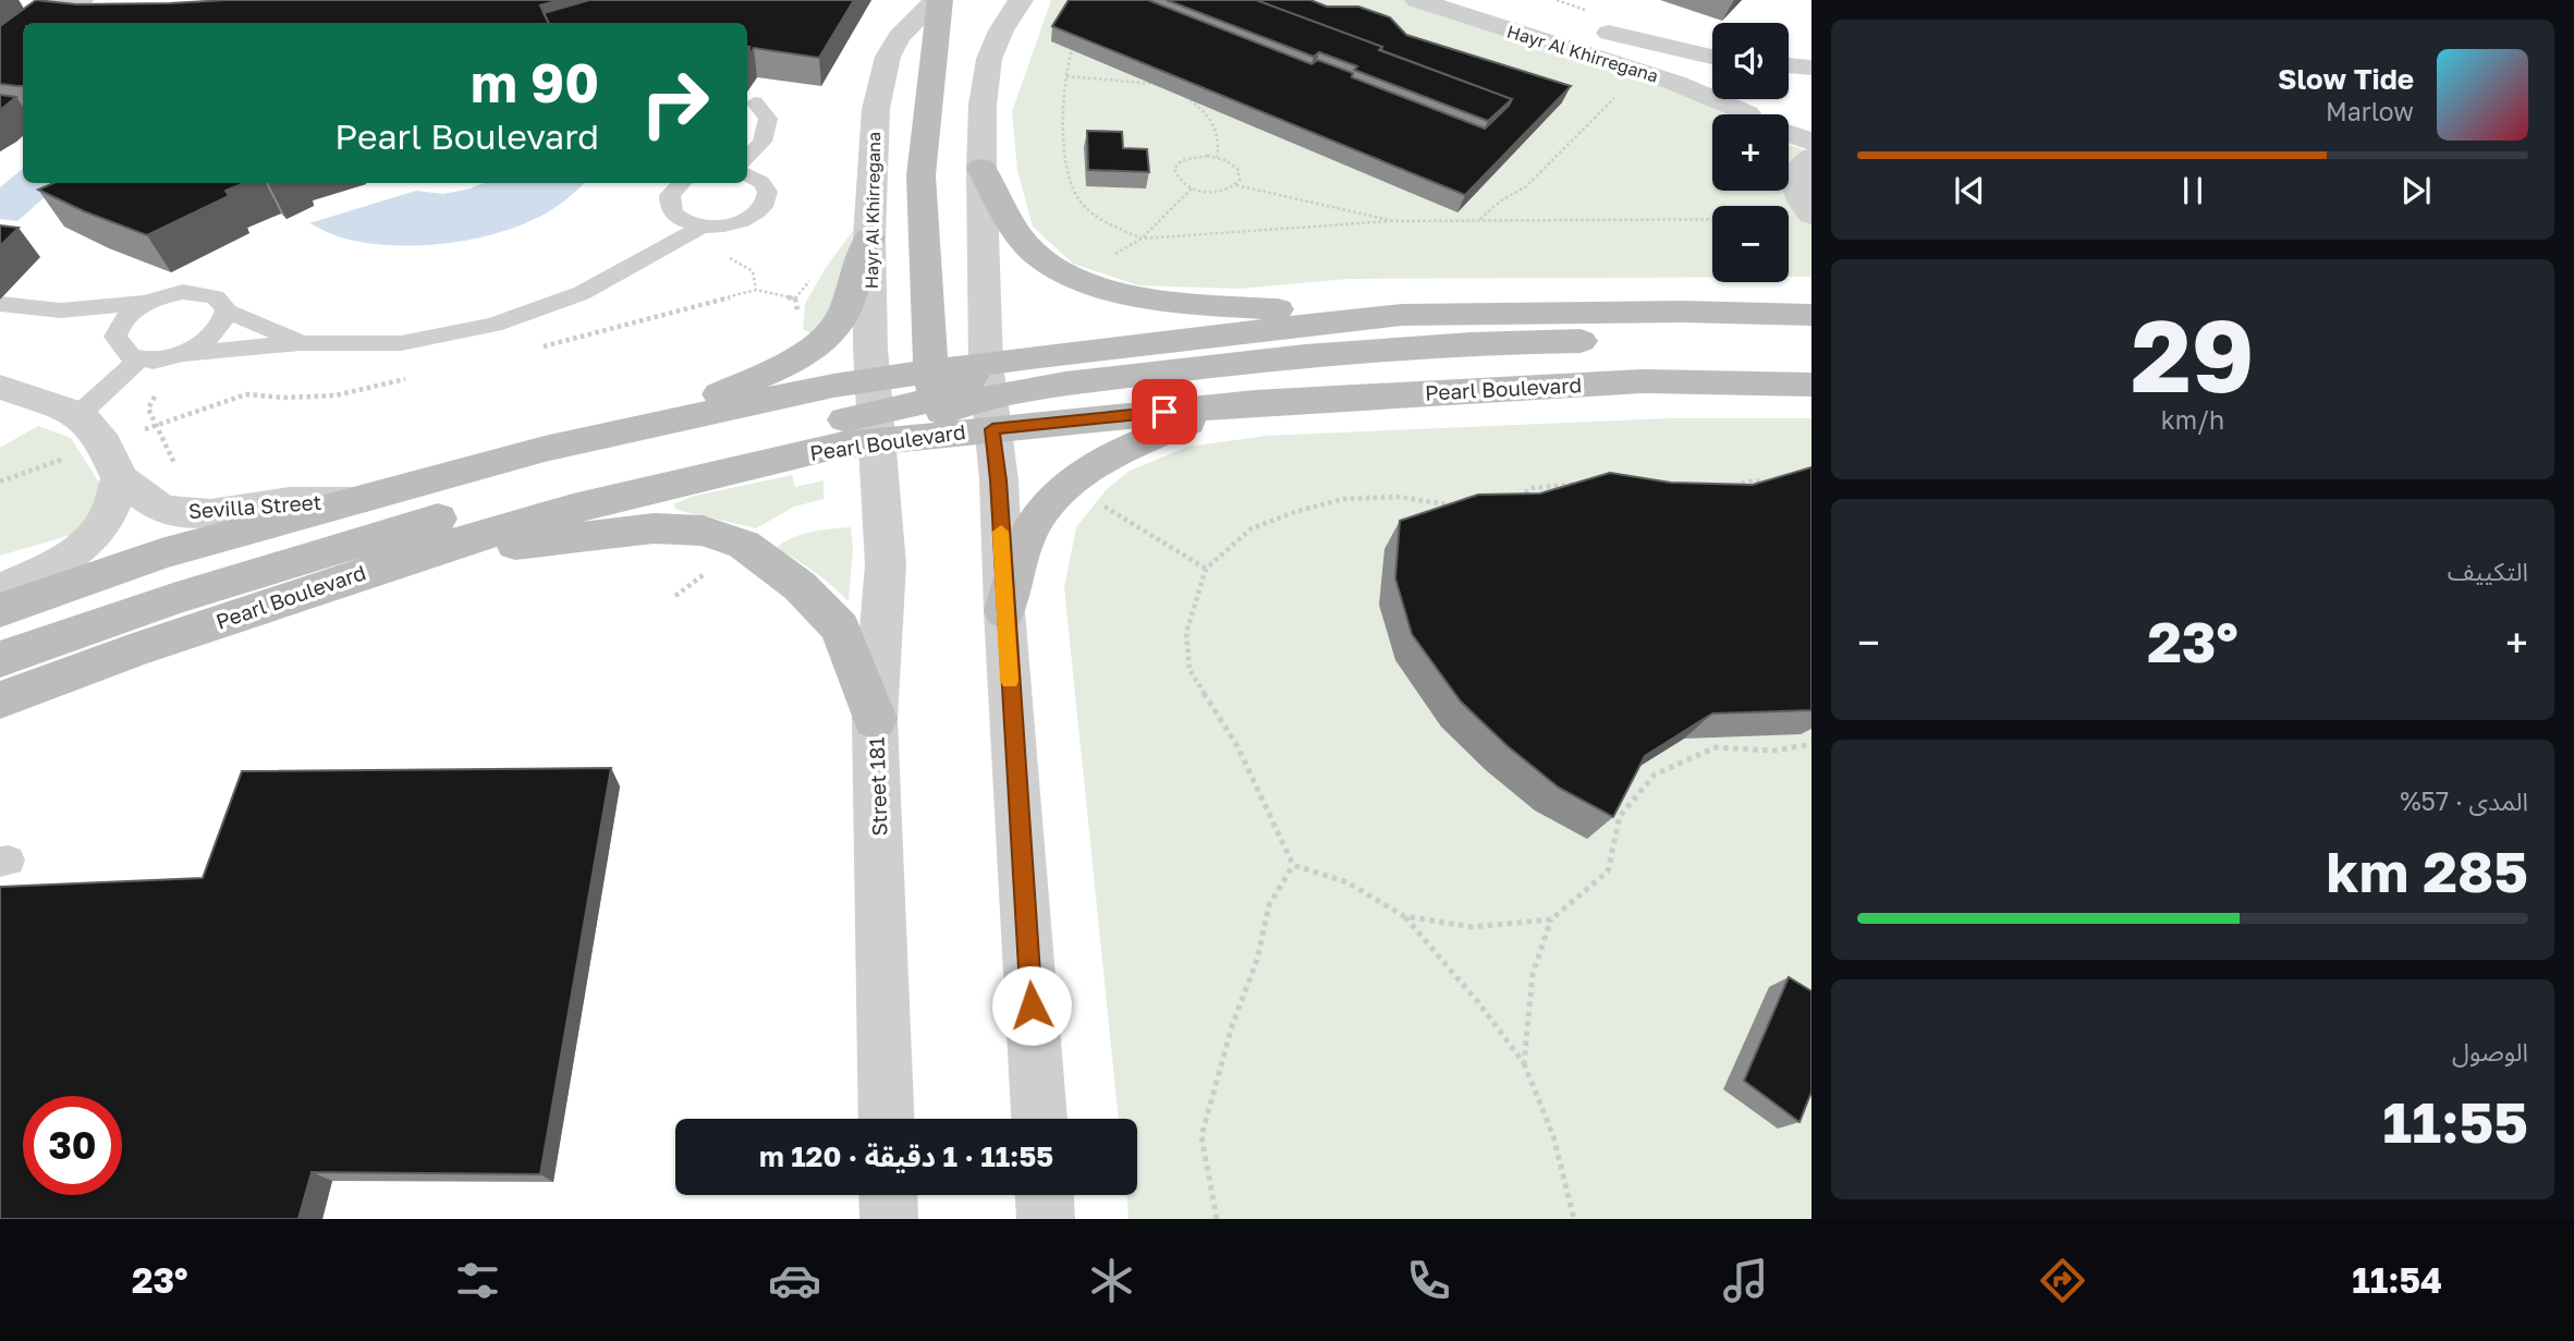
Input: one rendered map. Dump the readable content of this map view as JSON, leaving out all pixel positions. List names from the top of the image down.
{
  "streets": {
    "main road": ["Pearl Boulevard"],
    "street": ["Hayr Al Khirregana", "Sevilla Street", "Street 181"]
  },
  "crossings": [
    ["Hayr Al Khirregana", "Pearl Boulevard"],
    ["Hayr Al Khirregana", "Street 181"],
    ["Pearl Boulevard", "Sevilla Street"],
    ["Pearl Boulevard", "Street 181"]
  ],
  "page": {
    "map_buttons": ["+", "−"],
    "turn": ["90 m", "Pearl Boulevard"],
    "song": ["Slow Tide", "Marlow"],
    "tile": [
      ["29", "km/h"],
      "التكييف",
      ["المدى · 57%", "285 km"],
      ["الوصول", "11:55"]
    ],
    "heat": ["−", "23°", "+"],
    "limit": "30",
    "trip": "11:55 · 1 دقيقة · 120 m",
    "tabs": ["11:54", "23°"]
  }
}
